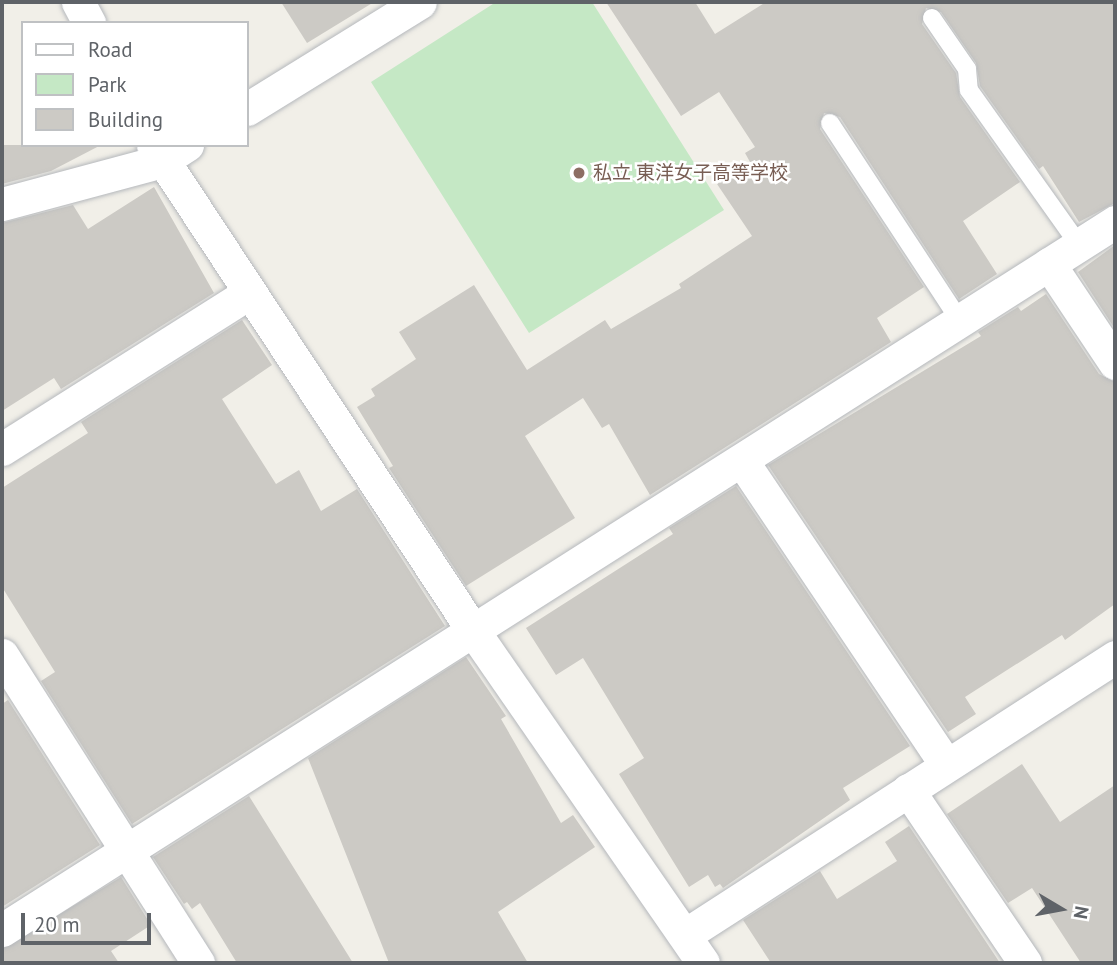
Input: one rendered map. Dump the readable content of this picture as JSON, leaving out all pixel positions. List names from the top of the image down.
{
  "places": ["私立 東洋女子高等学校"],
  "legend": ["Road", "Park", "Building"],
  "scale_bar": "20 m",
  "north": "right"
}
